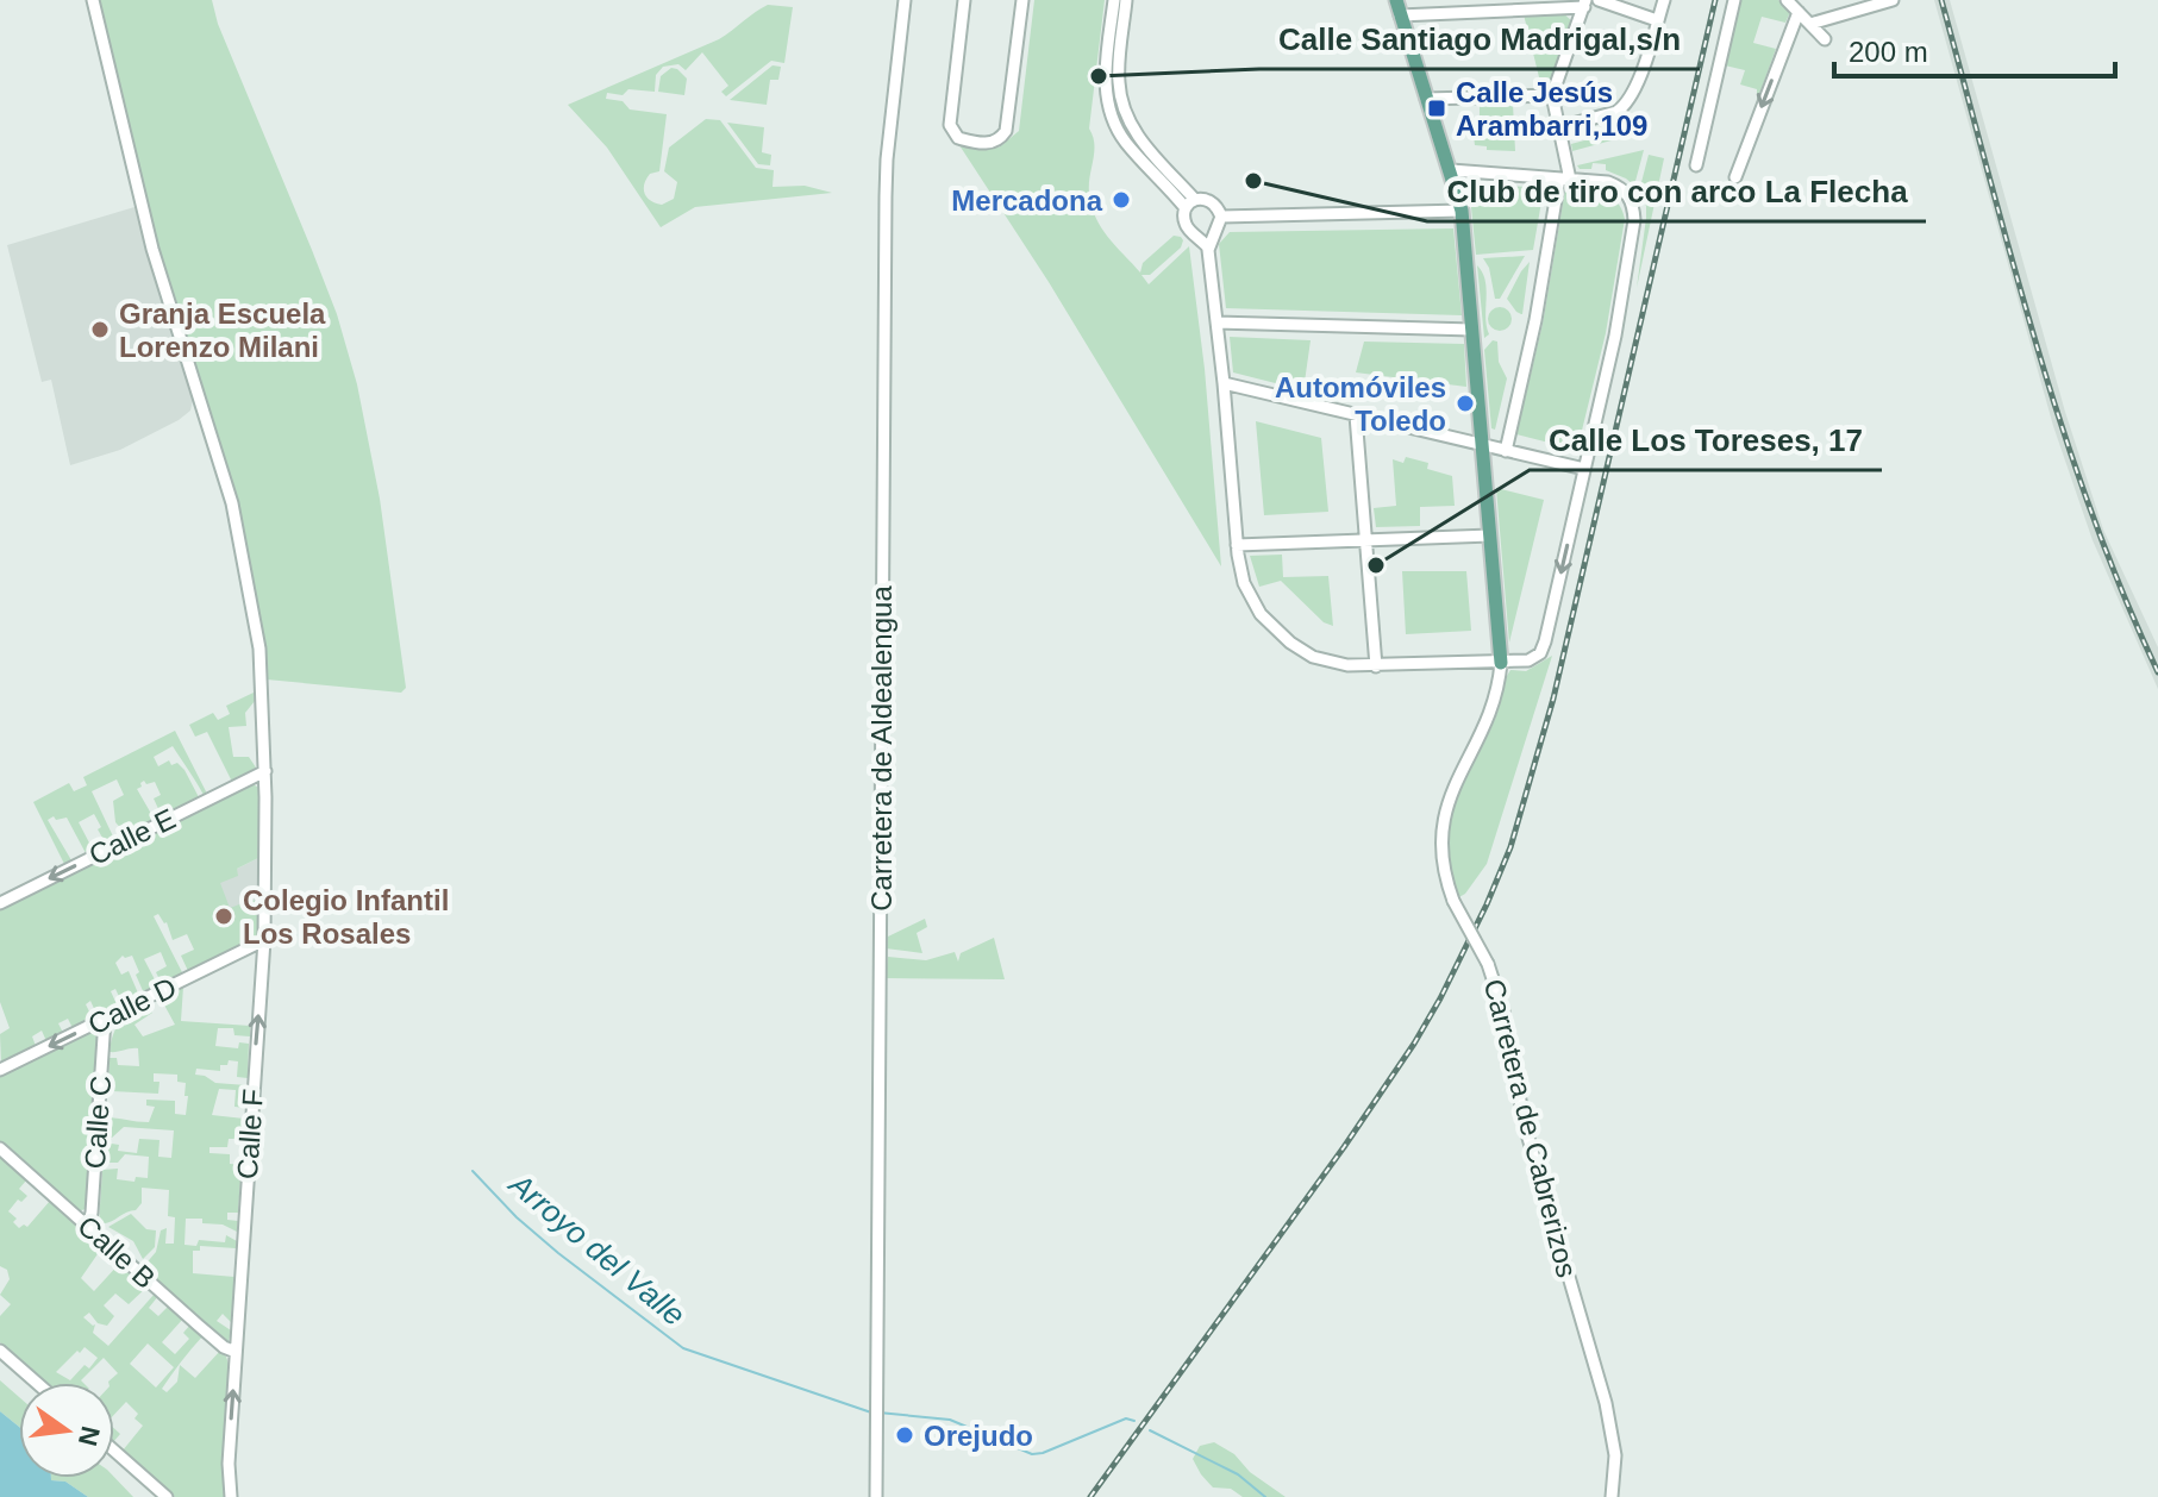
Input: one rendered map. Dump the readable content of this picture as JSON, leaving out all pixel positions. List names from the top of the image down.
{
  "streets": {
    "street": [
      "Carretera de Aldealengua",
      "Calle E",
      "Calle D",
      "Calle C",
      "Carretera de Cabrerizos",
      "Calle F",
      "Calle B"
    ]
  },
  "crossings": [
    ["Calle E", "Calle F"],
    ["Calle D", "Calle C"],
    ["Calle D", "Calle F"],
    ["Calle C", "Calle B"],
    ["Calle F", "Calle B"]
  ],
  "one_way": ["Calle E", "Calle D", "Calle F"],
  "water": ["Arroyo del Valle"],
  "places": {
    "other": [
      "Calle Santiago Madrigal,s/n",
      "Club de tiro con arco La Flecha",
      "Mercadona",
      "Granja Escuela Lorenzo Milani",
      "Automóviles Toledo",
      "Calle Los Toreses, 17",
      "Colegio Infantil Los Rosales",
      "Orejudo"
    ],
    "transit": ["Calle Jesús Arambarri,109"]
  },
  "scale_bar": "200 m",
  "north": "right"
}
